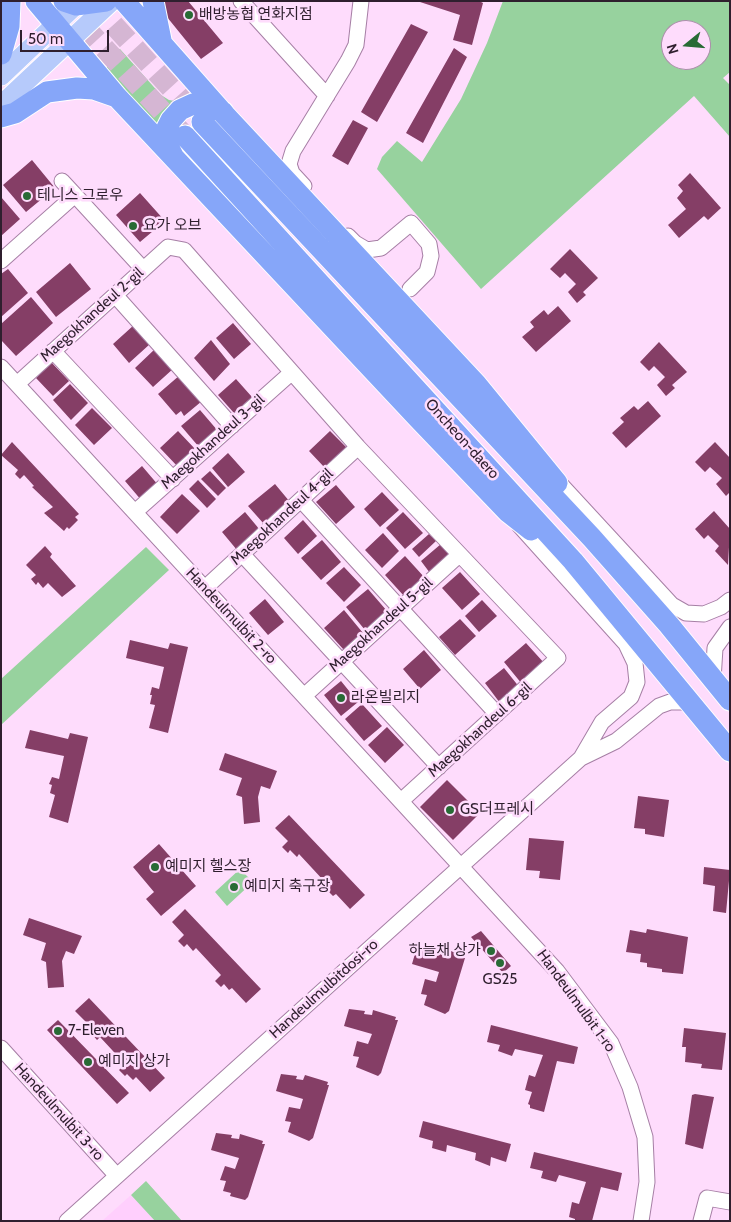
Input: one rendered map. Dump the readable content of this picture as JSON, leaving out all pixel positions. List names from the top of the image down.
{
  "streets": {
    "highway": ["Oncheon-daero"],
    "street": [
      "Maegokhandeul 2-gil",
      "Maegokhandeul 3-gil",
      "Maegokhandeul 4-gil",
      "Handeulmulbit 2-ro",
      "Maegokhandeul 5-gil",
      "Maegokhandeul 6-gil",
      "Handeulmulbitdosi-ro",
      "Handeulmulbit 1-ro",
      "Handeulmulbit 3-ro"
    ]
  },
  "crossings": [
    ["Maegokhandeul 2-gil", "Maegokhandeul 3-gil"],
    ["Maegokhandeul 2-gil", "Handeulmulbit 2-ro"],
    ["Maegokhandeul 3-gil", "Handeulmulbit 2-ro"],
    ["Maegokhandeul 4-gil", "Handeulmulbit 2-ro"],
    ["Handeulmulbit 2-ro", "Maegokhandeul 5-gil"],
    ["Handeulmulbit 2-ro", "Maegokhandeul 6-gil"],
    ["Handeulmulbit 2-ro", "Handeulmulbitdosi-ro"],
    ["Handeulmulbit 2-ro", "Handeulmulbit 1-ro"],
    ["Maegokhandeul 5-gil", "Maegokhandeul 6-gil"],
    ["Handeulmulbitdosi-ro", "Handeulmulbit 1-ro"],
    ["Handeulmulbitdosi-ro", "Handeulmulbit 3-ro"]
  ],
  "places": [
    "배방농협 연화지점",
    "테니스 그로우",
    "요가 오브",
    "라온빌리지",
    "GS더프레시",
    "예미지 헬스장",
    "예미지 축구장",
    "하늘채 상가",
    "GS25",
    "7-Eleven",
    "예미지 상가"
  ],
  "scale_bar": "50 m",
  "north": "left"
}
